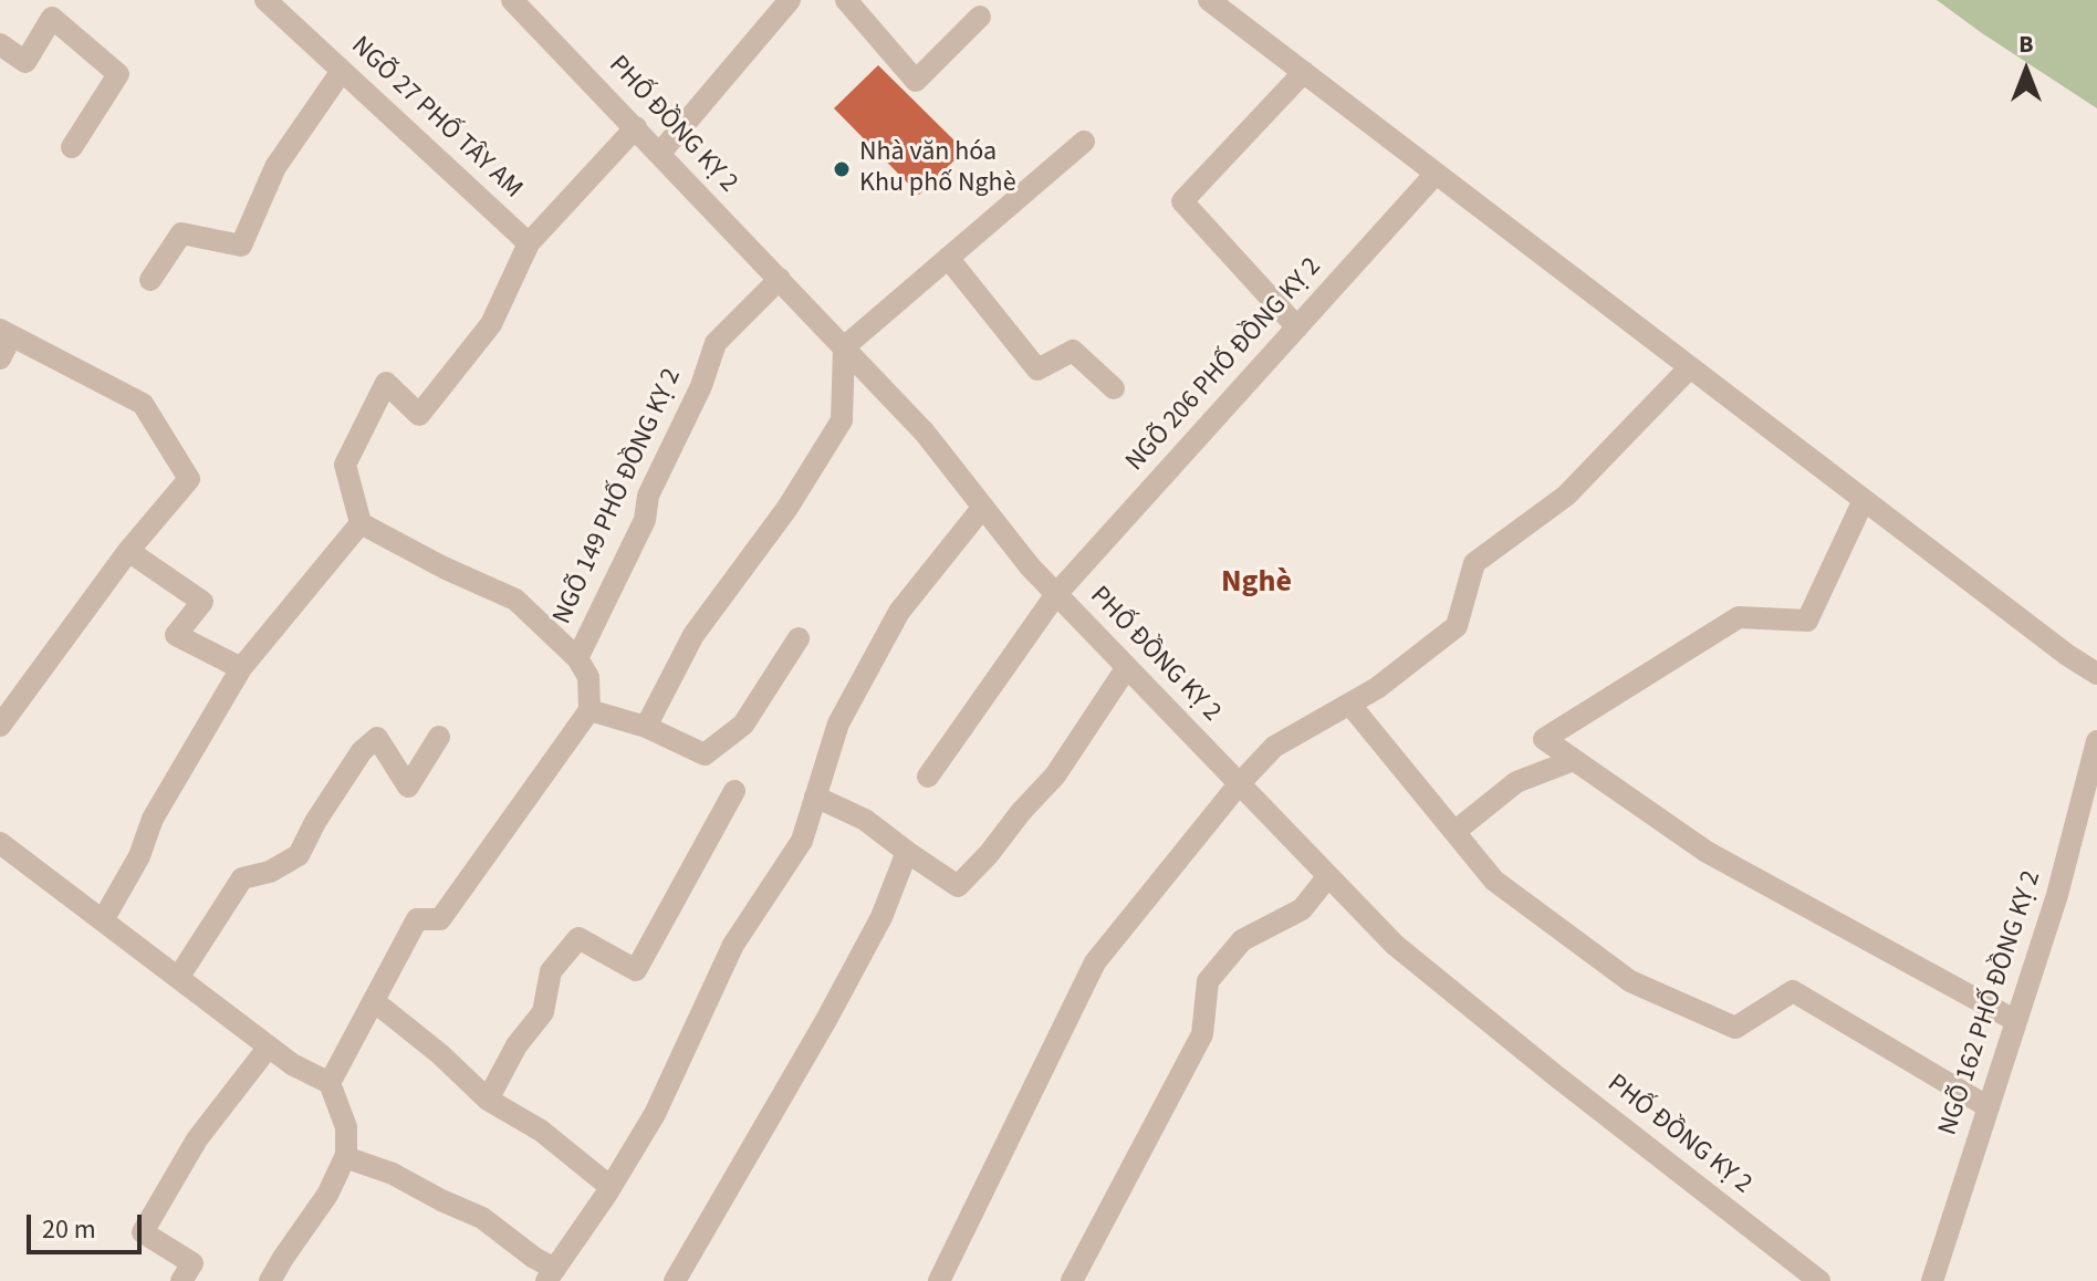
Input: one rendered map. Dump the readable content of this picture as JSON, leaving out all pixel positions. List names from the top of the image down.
{
  "streets": {
    "street": [
      "NGÕ 27 PHỐ TÂY AM",
      "PHỐ ĐỒNG KỴ 2",
      "NGÕ 206 PHỐ ĐỒNG KỴ 2",
      "NGÕ 149 PHỐ ĐỒNG KỴ 2",
      "NGÕ 162 PHỐ ĐỒNG KỴ 2"
    ]
  },
  "crossings": [
    ["PHỐ ĐỒNG KỴ 2", "NGÕ 206 PHỐ ĐỒNG KỴ 2"],
    ["PHỐ ĐỒNG KỴ 2", "NGÕ 149 PHỐ ĐỒNG KỴ 2"]
  ],
  "districts": ["Nghè"],
  "places": ["Nhà văn hóa Khu phố Nghè"],
  "scale_bar": "20 m",
  "north": "top"
}
